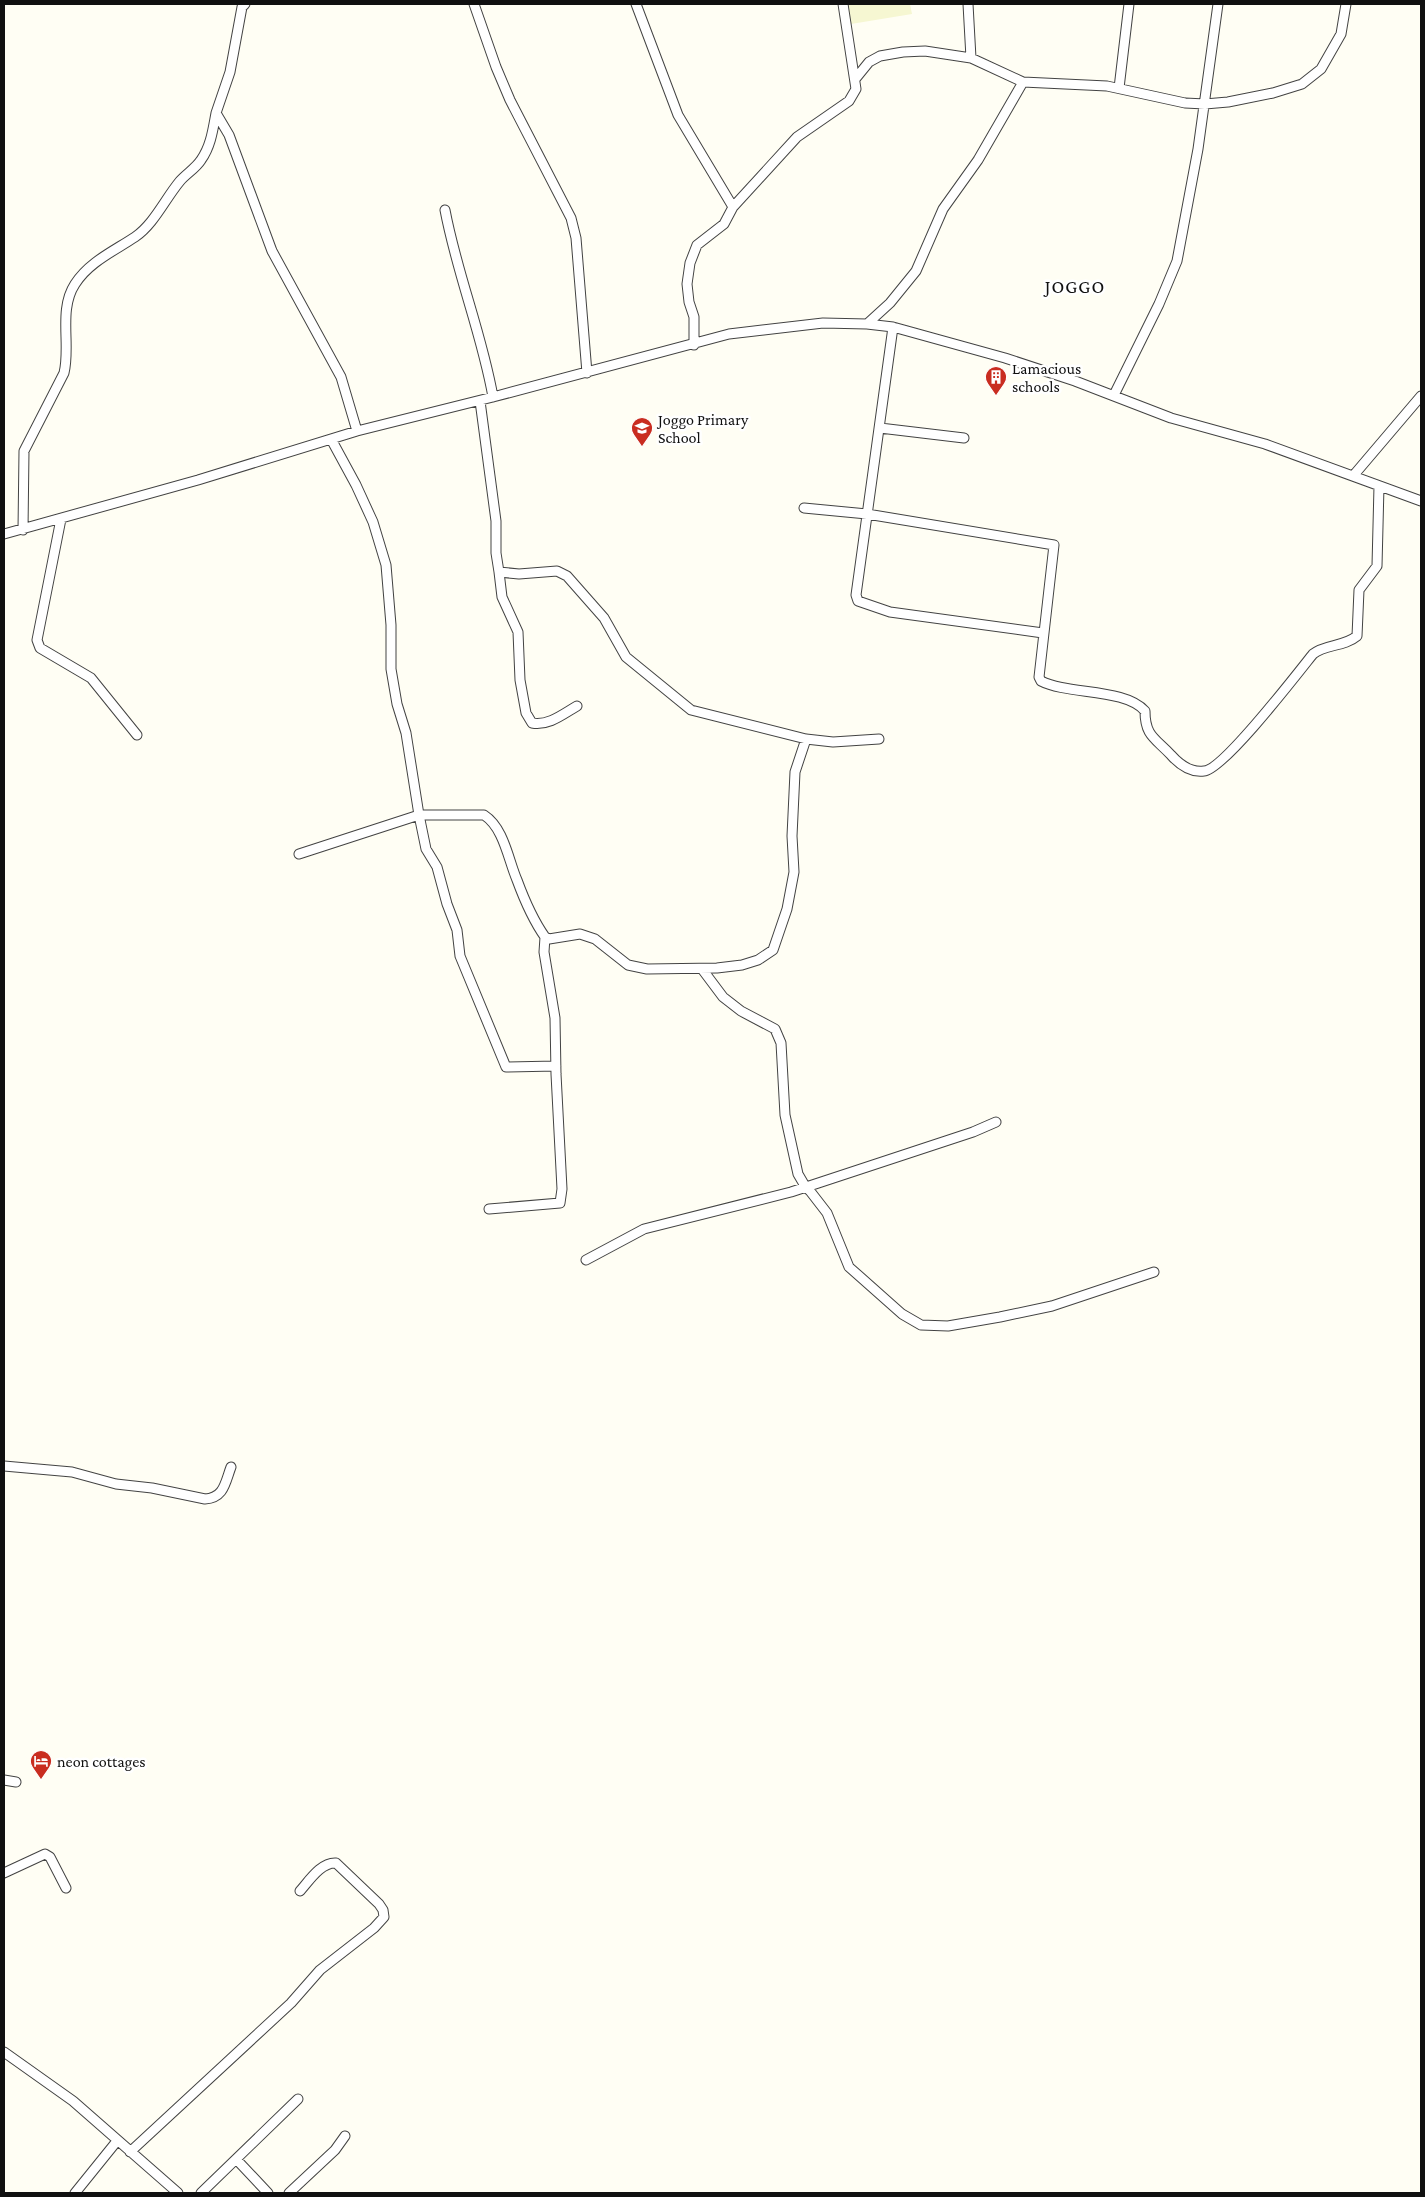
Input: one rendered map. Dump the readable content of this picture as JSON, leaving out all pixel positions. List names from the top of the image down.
{
  "districts": ["JOGGO"],
  "places": {
    "building": ["Lamacious schools"],
    "school or university": ["Joggo Primary School"],
    "hotel": ["neon cottages"]
  }
}
